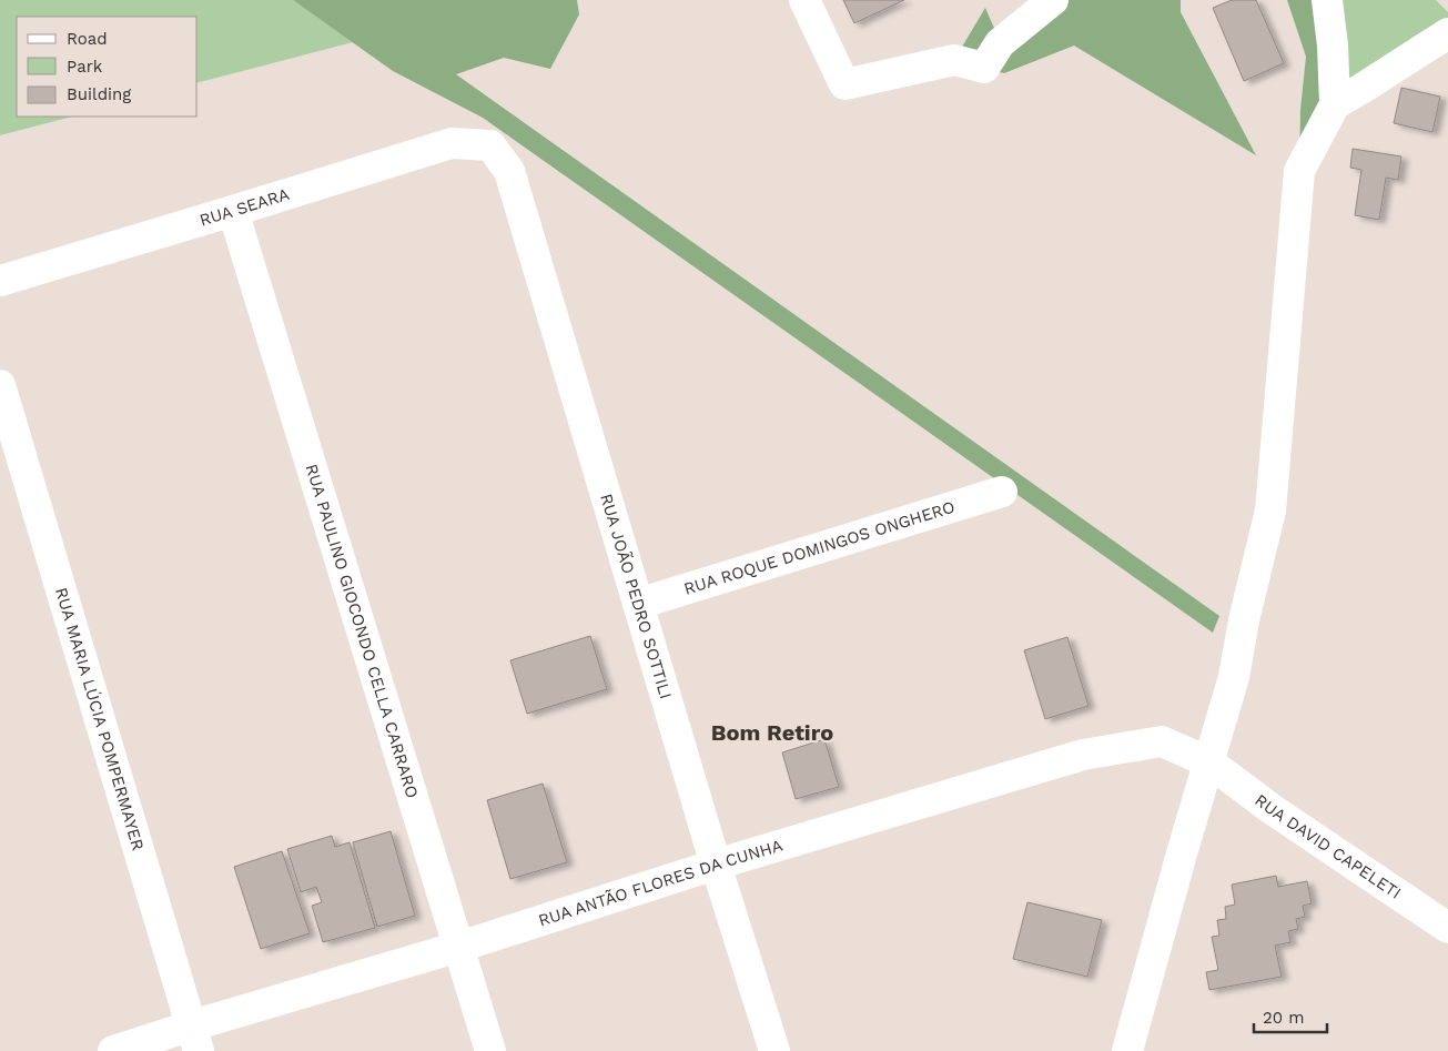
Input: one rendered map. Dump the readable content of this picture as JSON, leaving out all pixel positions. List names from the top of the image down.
{
  "streets": {
    "street": [
      "RUA SEARA",
      "RUA ROQUE DOMINGOS ONGHERO",
      "RUA JOÃO PEDRO SOTTILI",
      "RUA PAULINO GIOCONDO CELLA CARRARO",
      "RUA MARIA LÚCIA POMPERMAYER",
      "RUA DAVID CAPELETI",
      "RUA ANTÃO FLORES DA CUNHA"
    ]
  },
  "crossings": [
    ["RUA SEARA", "RUA JOÃO PEDRO SOTTILI"],
    ["RUA SEARA", "RUA PAULINO GIOCONDO CELLA CARRARO"],
    ["RUA ROQUE DOMINGOS ONGHERO", "RUA JOÃO PEDRO SOTTILI"],
    ["RUA JOÃO PEDRO SOTTILI", "RUA ANTÃO FLORES DA CUNHA"],
    ["RUA PAULINO GIOCONDO CELLA CARRARO", "RUA ANTÃO FLORES DA CUNHA"],
    ["RUA MARIA LÚCIA POMPERMAYER", "RUA ANTÃO FLORES DA CUNHA"],
    ["RUA DAVID CAPELETI", "RUA ANTÃO FLORES DA CUNHA"]
  ],
  "districts": ["Bom Retiro"],
  "legend": ["Road", "Park", "Building"],
  "scale_bar": "20 m"
}
